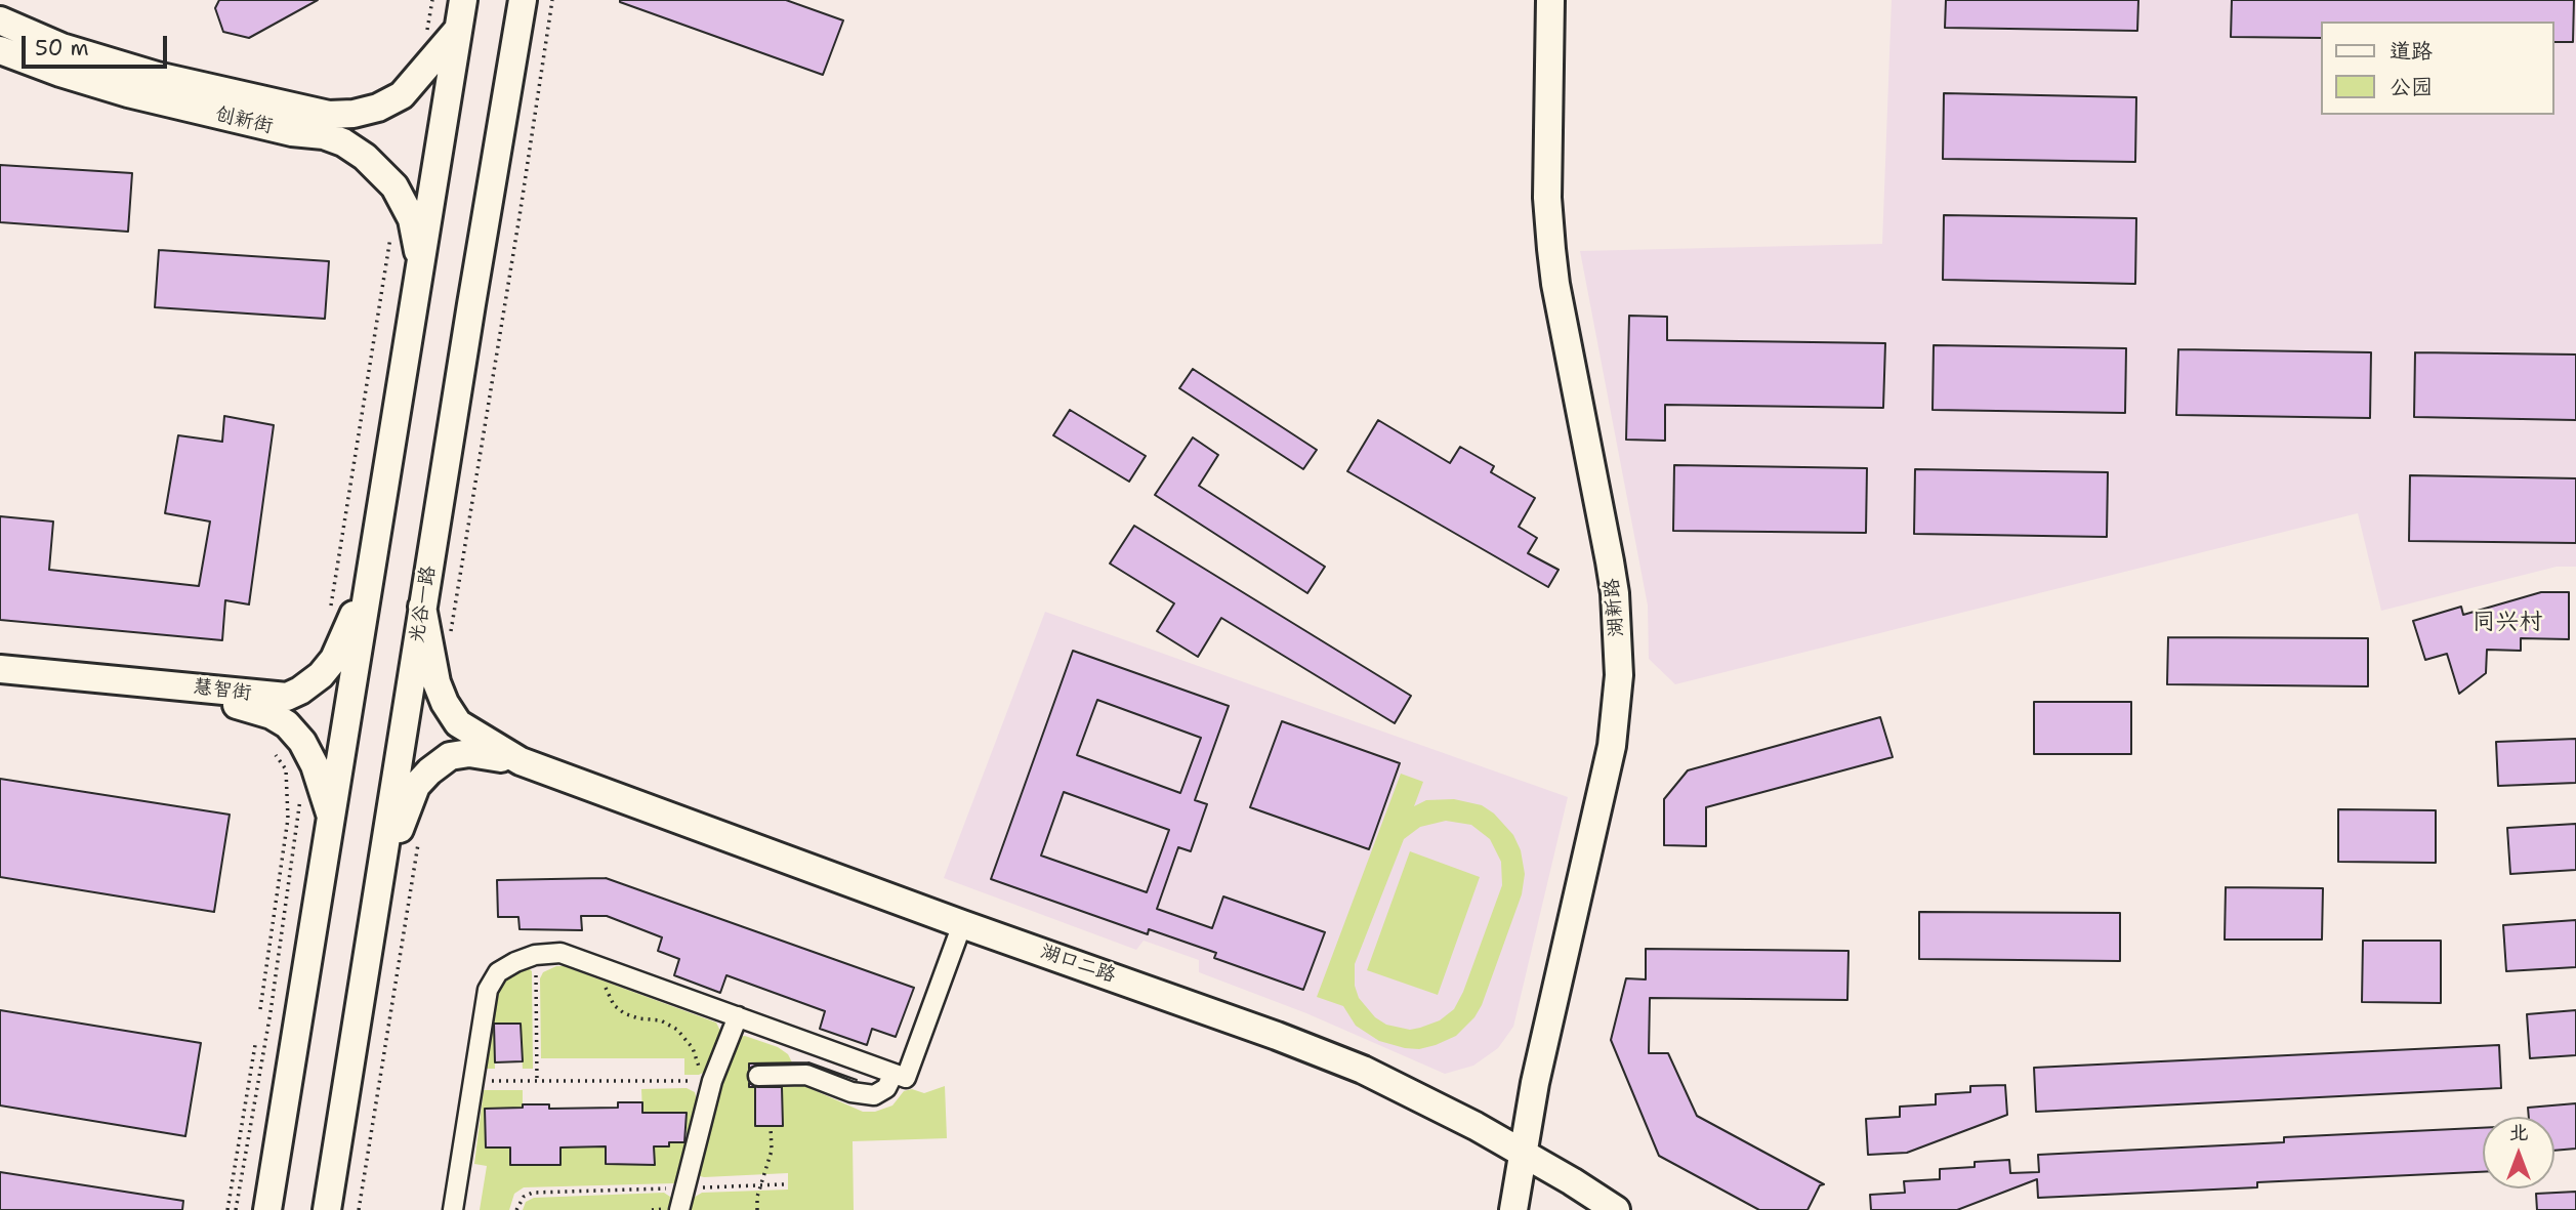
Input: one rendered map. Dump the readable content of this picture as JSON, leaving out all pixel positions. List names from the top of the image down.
{
  "streets": {
    "main road": [
      "创新街",
      "光谷一路",
      "湖新路",
      "慧智街",
      "湖口二路"
    ]
  },
  "crossings": [
    ["湖新路", "湖口二路"]
  ],
  "districts": ["同兴村"],
  "legend": ["道路", "公园"],
  "scale_bar": "50 m",
  "north": "top"
}
